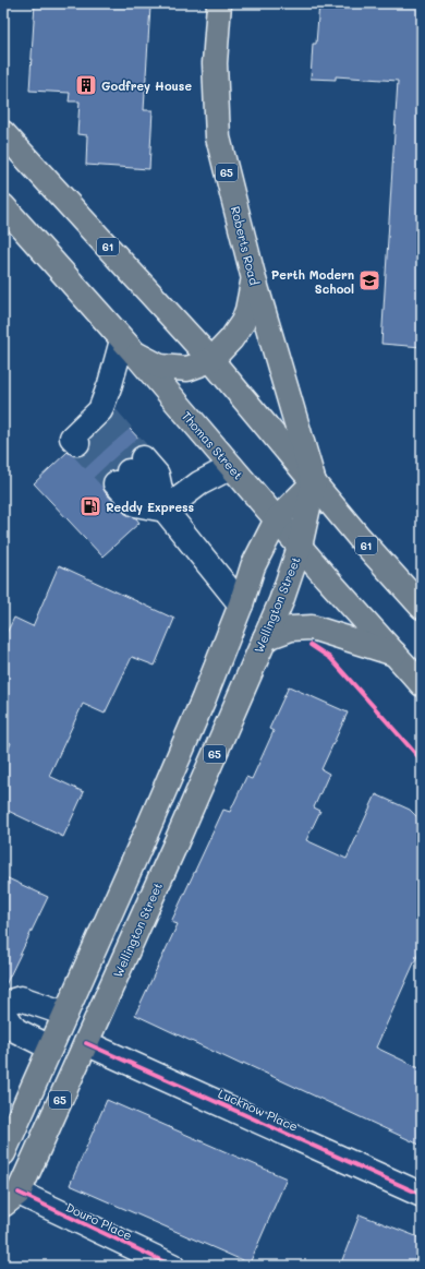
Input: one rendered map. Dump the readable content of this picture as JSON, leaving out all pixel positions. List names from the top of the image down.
{
  "streets": {
    "main road": [
      "65",
      "Roberts Road",
      "61",
      "Thomas Street",
      "Wellington Street"
    ],
    "street": ["Lucknow Place", "Douro Place"]
  },
  "crossings": [
    ["65", "Roberts Road"],
    ["65", "61"],
    ["65", "Thomas Street"],
    ["65", "Wellington Street"],
    ["Roberts Road", "61"],
    ["Roberts Road", "Wellington Street"],
    ["61", "Wellington Street"],
    ["Thomas Street", "Wellington Street"],
    ["Wellington Street", "Lucknow Place"],
    ["Wellington Street", "Douro Place"]
  ],
  "places": {
    "building": ["Godfrey House"],
    "school or university": ["Perth Modern School"],
    "fuel station": ["Reddy Express"]
  }
}
